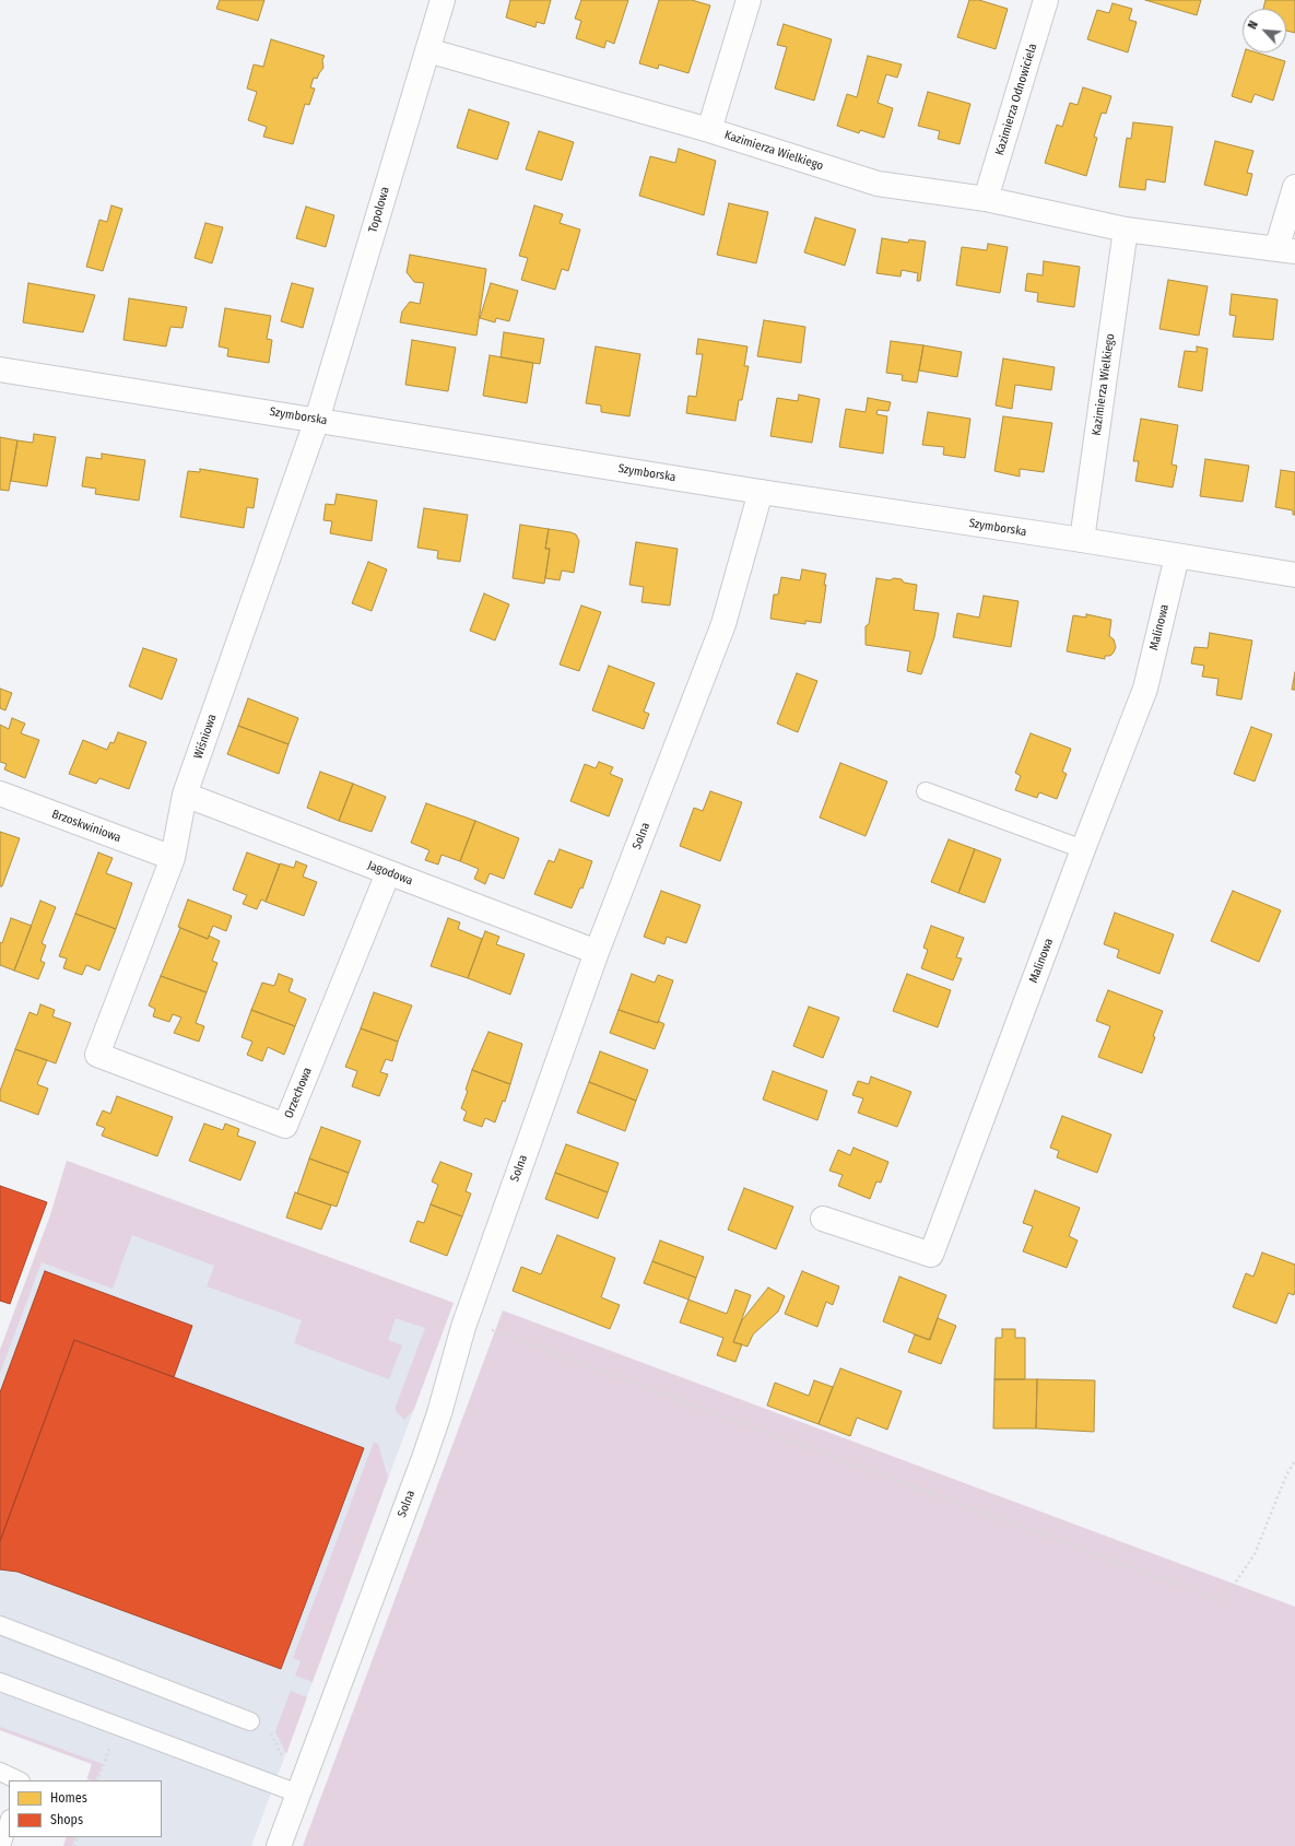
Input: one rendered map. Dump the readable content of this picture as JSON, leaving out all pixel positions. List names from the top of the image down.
{
  "streets": {
    "street": [
      "Kazimierza Odnowiciela",
      "Kazimierza Wielkiego",
      "Topolowa",
      "Szymborska",
      "Malinowa",
      "Wiśniowa",
      "Brzoskwiniowa",
      "Solna",
      "Jagodowa",
      "Orzechowa"
    ]
  },
  "crossings": [
    ["Kazimierza Odnowiciela", "Kazimierza Wielkiego"],
    ["Kazimierza Wielkiego", "Topolowa"],
    ["Kazimierza Wielkiego", "Szymborska"],
    ["Topolowa", "Szymborska"],
    ["Topolowa", "Wiśniowa"],
    ["Szymborska", "Malinowa"],
    ["Szymborska", "Wiśniowa"],
    ["Szymborska", "Solna"],
    ["Wiśniowa", "Brzoskwiniowa"],
    ["Wiśniowa", "Jagodowa"],
    ["Wiśniowa", "Orzechowa"],
    ["Solna", "Jagodowa"],
    ["Jagodowa", "Orzechowa"]
  ],
  "legend": ["Homes", "Shops"],
  "north": "top left"
}
